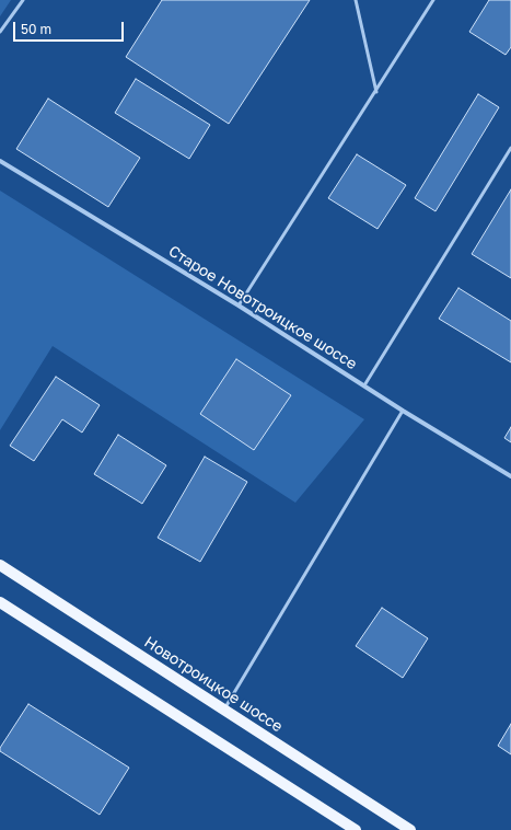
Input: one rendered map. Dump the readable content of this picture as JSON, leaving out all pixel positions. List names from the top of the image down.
{
  "streets": {
    "main road": ["Новотроицкое шоссе"],
    "street": ["Старое Новотроицкое шоссе"]
  },
  "scale_bar": "50 m"
}
